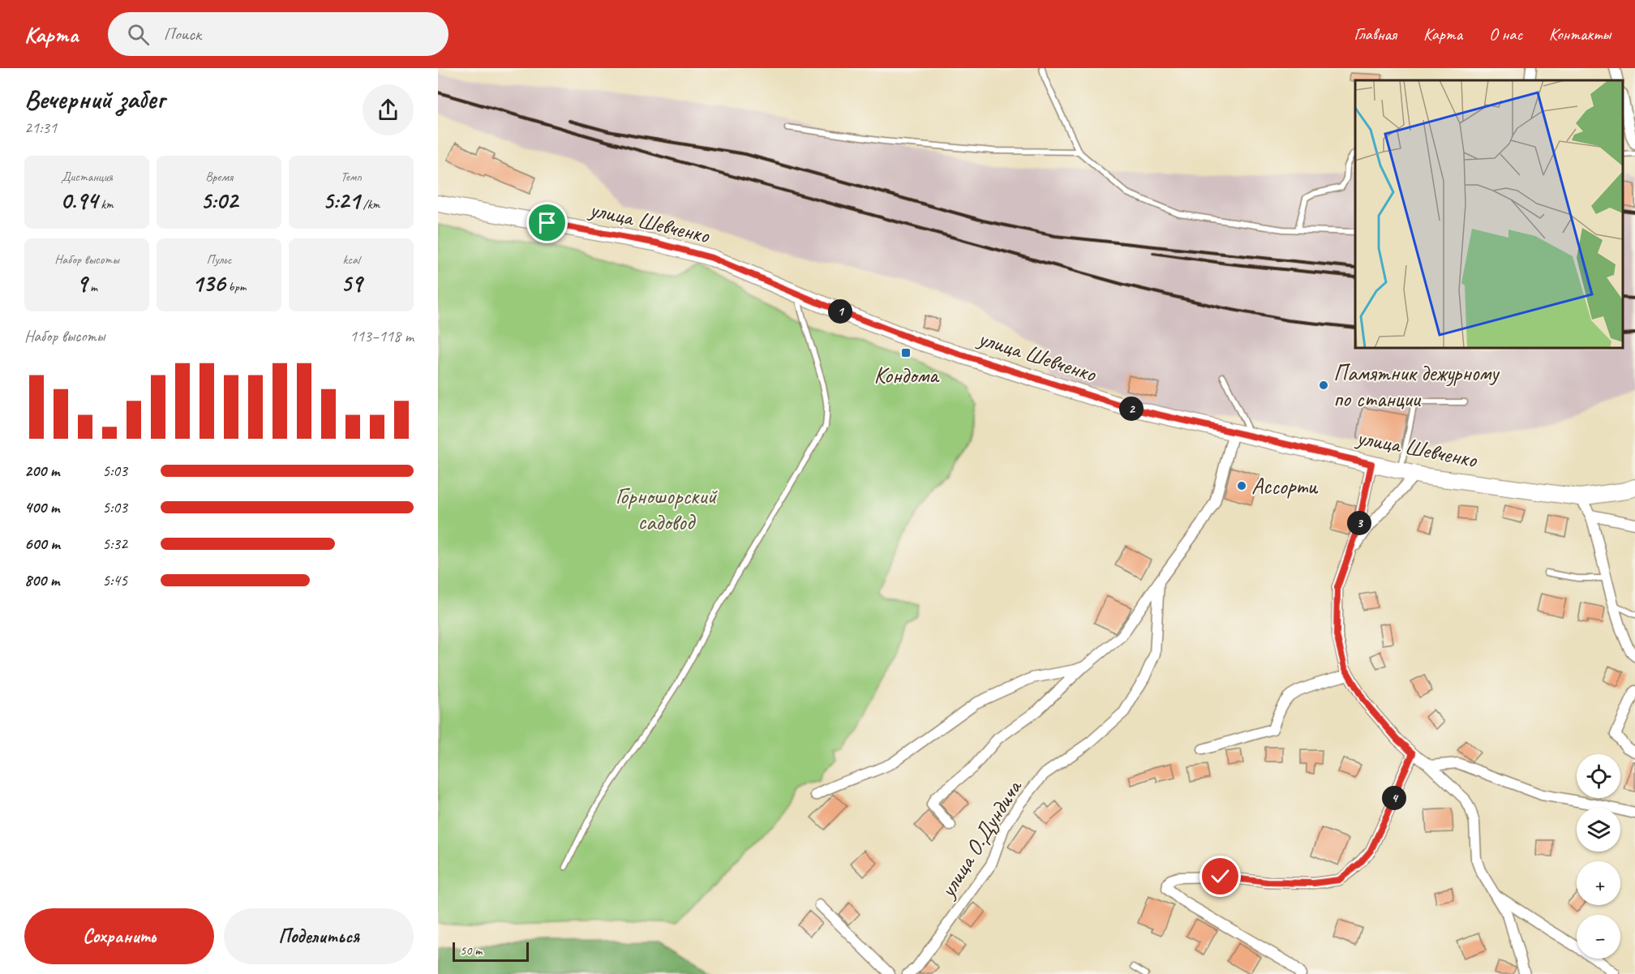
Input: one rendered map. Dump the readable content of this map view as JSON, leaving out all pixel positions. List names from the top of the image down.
{
  "streets": {
    "main road": ["улица Шевченко"],
    "street": ["улица О.Дундича"]
  },
  "crossings": [
    ["улица Шевченко", "улица О.Дундича"]
  ],
  "parks": ["Горношорский садовод"],
  "places": {
    "transit": ["Кондома"],
    "other": ["Памятник дежурному по станции", "Ассорти"]
  },
  "scale_bar": "50 m",
  "page": {
    "header": "Карта",
    "search": "Поиск",
    "nav": [
      "Главная",
      "Карта",
      "О нас",
      "Контакты"
    ],
    "heading": ["Вечерний забег", "21:31"],
    "stats": [
      ["Дистанция", "0.94 km"],
      ["Время", "5:02"],
      ["Темп", "5:21 /km"],
      ["Набор высоты", "9 m"],
      ["Пульс", "136 bpm"],
      ["kcal", "59"]
    ],
    "pins": [
      "1",
      "2",
      "3",
      "4"
    ],
    "chart": ["Набор высоты", "113–118 m"],
    "list": [
      {
        "name": "200 m",
        "note": "5:03"
      },
      {
        "name": "400 m",
        "note": "5:03"
      },
      {
        "name": "600 m",
        "note": "5:32"
      },
      {
        "name": "800 m",
        "note": "5:45"
      }
    ],
    "map_buttons": ["+", "−"],
    "buttons": ["Сохранить", "Поделиться"],
    "scale": "50 m"
  }
}
